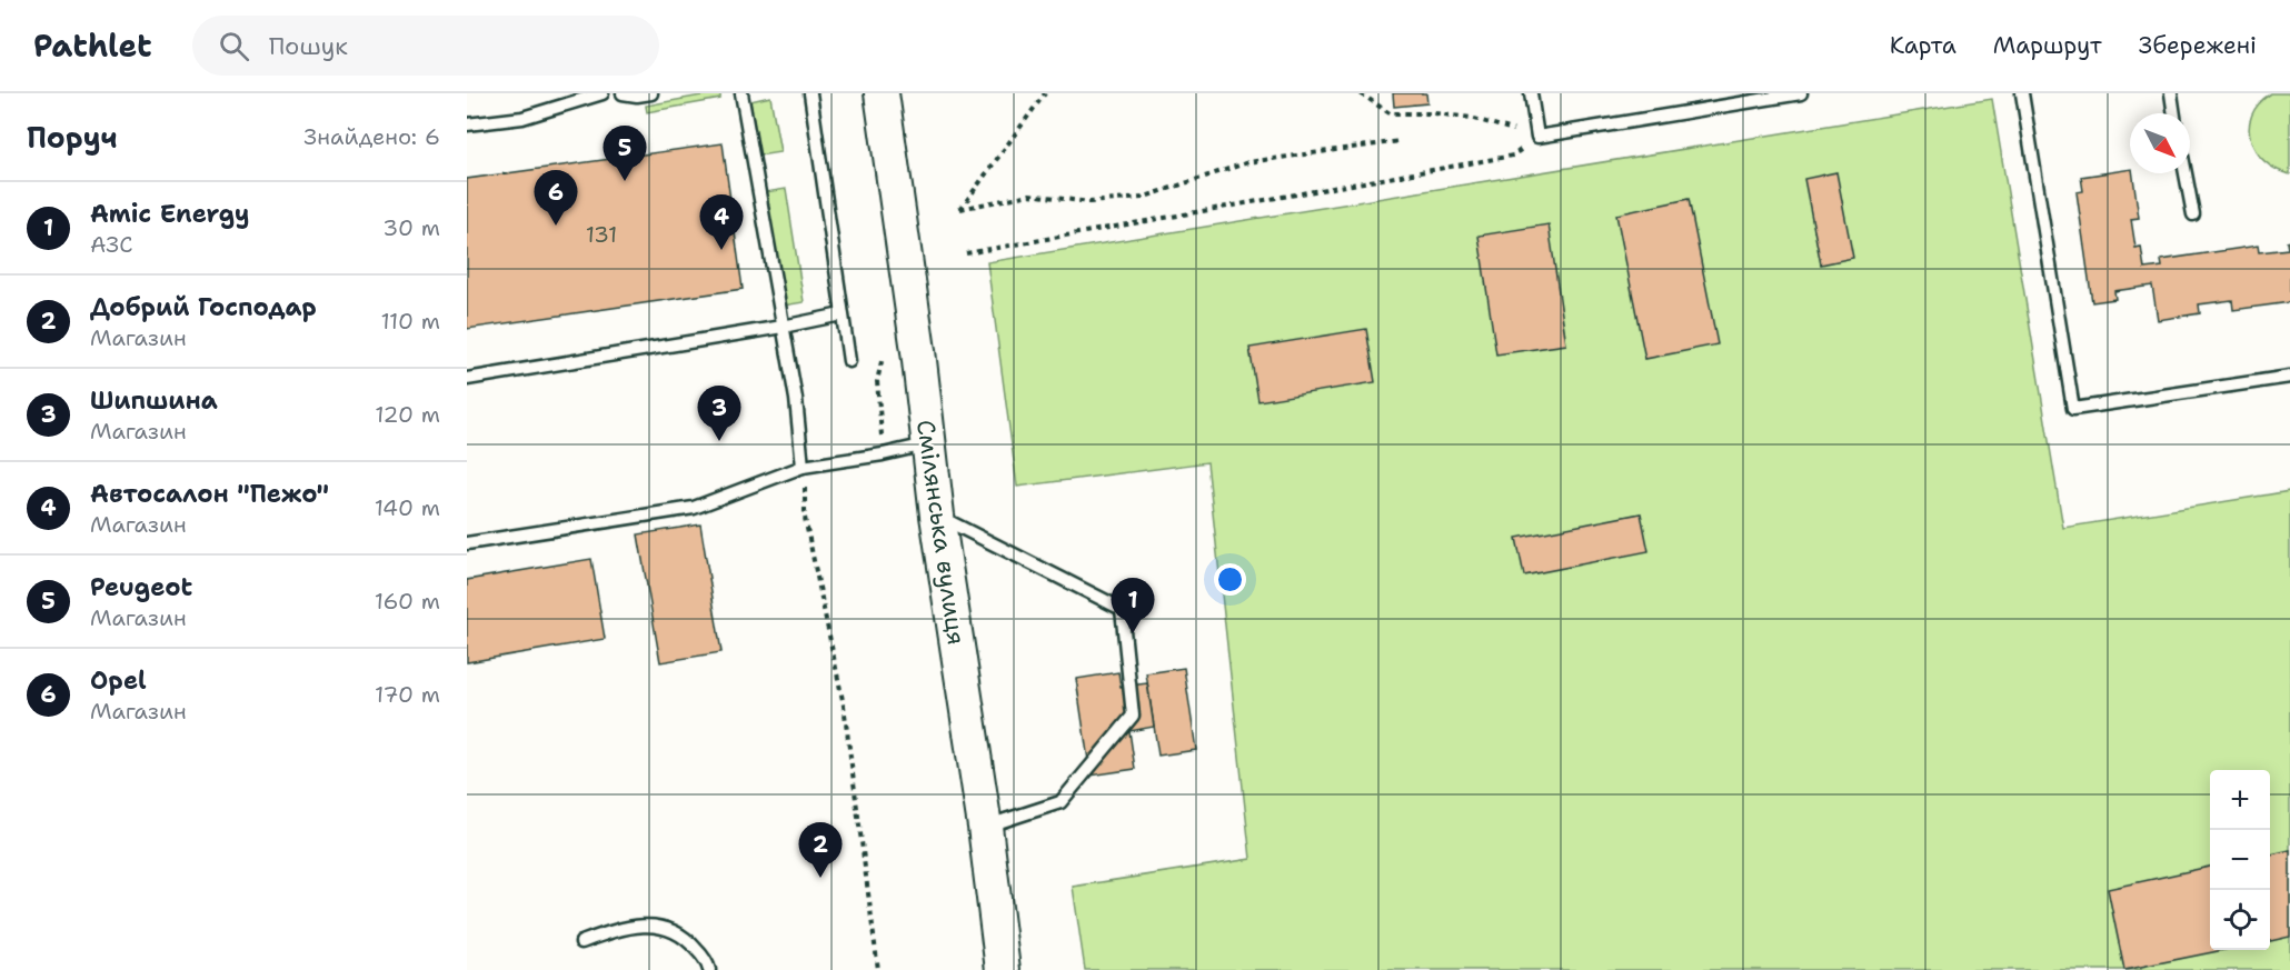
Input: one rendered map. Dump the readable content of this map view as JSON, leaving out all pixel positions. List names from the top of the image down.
{
  "streets": {
    "main road": ["Смілянська вулиця"]
  },
  "house_numbers": ["131"],
  "north": "bottom right",
  "page": {
    "header": "Pathlet",
    "search": "Пошук",
    "nav": ["Карта", "Маршрут", "Збережені"],
    "heading": ["Поруч", "Знайдено: 6"],
    "pins": [
      "5",
      "6",
      "4",
      "3",
      "1",
      "2"
    ],
    "list": [
      {
        "mark": "1",
        "name": "Amic Energy",
        "note": "АЗС",
        "value": "30 m"
      },
      {
        "mark": "2",
        "name": "Добрий Господар",
        "note": "Магазин",
        "value": "110 m"
      },
      {
        "mark": "3",
        "name": "Шипшина",
        "note": "Магазин",
        "value": "120 m"
      },
      {
        "mark": "4",
        "name": "Автосалон \"Пежо\"",
        "note": "Магазин",
        "value": "140 m"
      },
      {
        "mark": "5",
        "name": "Peugeot",
        "note": "Магазин",
        "value": "160 m"
      },
      {
        "mark": "6",
        "name": "Opel",
        "note": "Магазин",
        "value": "170 m"
      }
    ],
    "map_buttons": ["+", "−"]
  }
}
